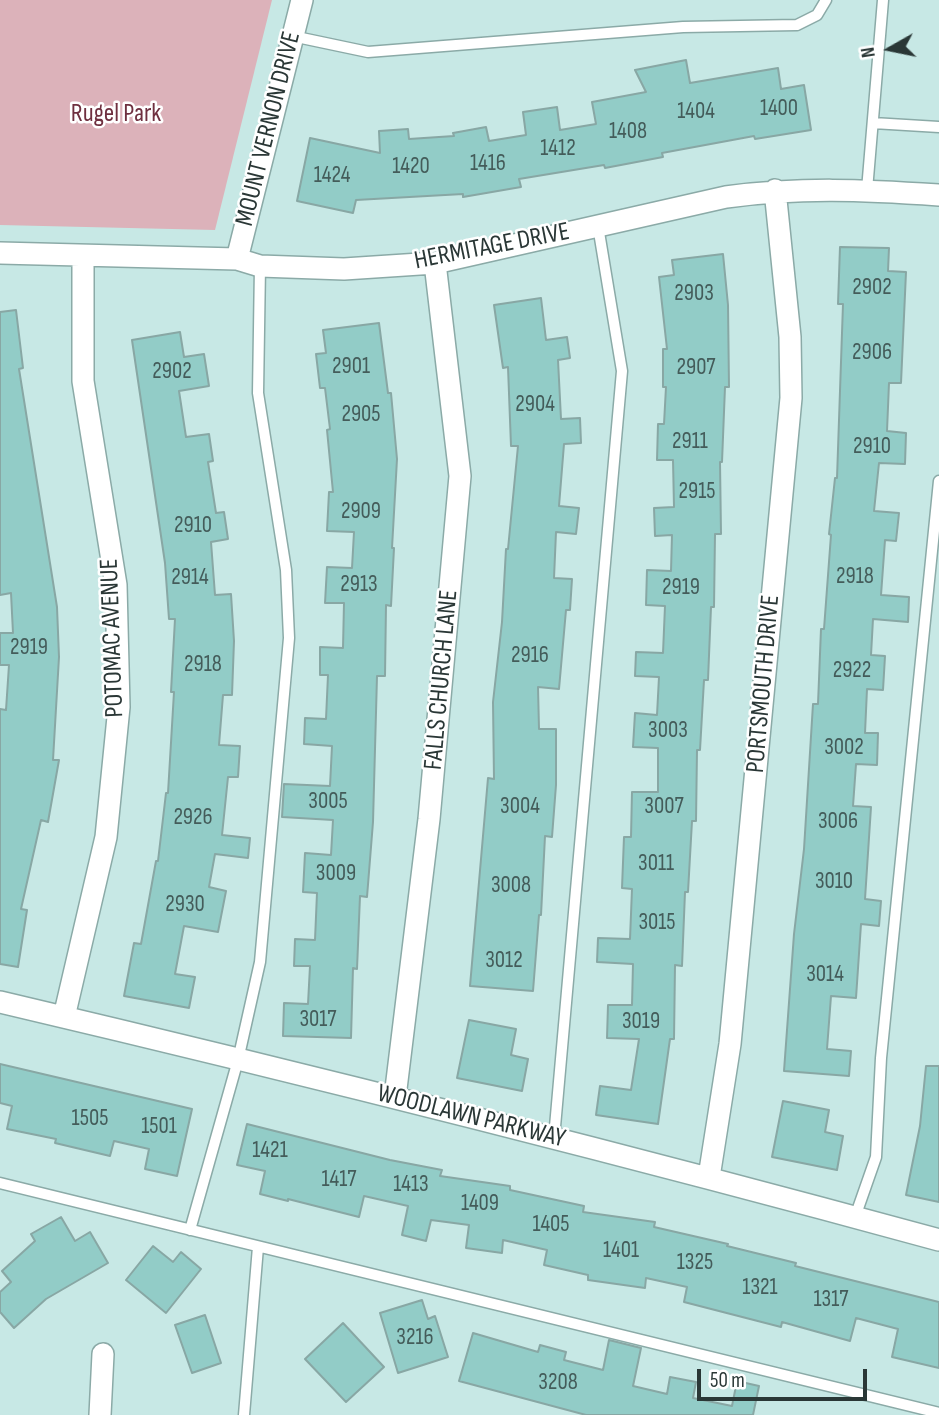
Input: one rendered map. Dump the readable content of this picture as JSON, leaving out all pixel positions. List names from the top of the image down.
{
  "streets": {
    "street": [
      "MOUNT VERNON DRIVE",
      "HERMITAGE DRIVE",
      "POTOMAC AVENUE",
      "FALLS CHURCH LANE",
      "PORTSMOUTH DRIVE",
      "WOODLAWN PARKWAY"
    ]
  },
  "crossings": [
    ["MOUNT VERNON DRIVE", "HERMITAGE DRIVE"],
    ["HERMITAGE DRIVE", "POTOMAC AVENUE"],
    ["HERMITAGE DRIVE", "FALLS CHURCH LANE"],
    ["HERMITAGE DRIVE", "PORTSMOUTH DRIVE"],
    ["POTOMAC AVENUE", "WOODLAWN PARKWAY"],
    ["FALLS CHURCH LANE", "WOODLAWN PARKWAY"],
    ["PORTSMOUTH DRIVE", "WOODLAWN PARKWAY"]
  ],
  "parks": ["Rugel Park"],
  "house_numbers": [
    "1400",
    "1404",
    "1408",
    "1412",
    "1416",
    "1420",
    "1424",
    "2902",
    "2903",
    "2906",
    "2901",
    "2907",
    "2902",
    "2904",
    "2905",
    "2911",
    "2910",
    "2915",
    "2909",
    "2910",
    "2918",
    "2914",
    "2913",
    "2919",
    "2919",
    "2916",
    "2918",
    "2922",
    "3003",
    "3002",
    "3005",
    "3004",
    "3007",
    "2926",
    "3006",
    "3011",
    "3009",
    "3010",
    "3008",
    "2930",
    "3015",
    "3012",
    "3014",
    "3017",
    "3019",
    "1505",
    "1501",
    "1421",
    "1417",
    "1413",
    "1409",
    "1405",
    "1401",
    "1325",
    "1321",
    "1317",
    "3216",
    "3208"
  ],
  "scale_bar": "50 m",
  "north": "left"
}
